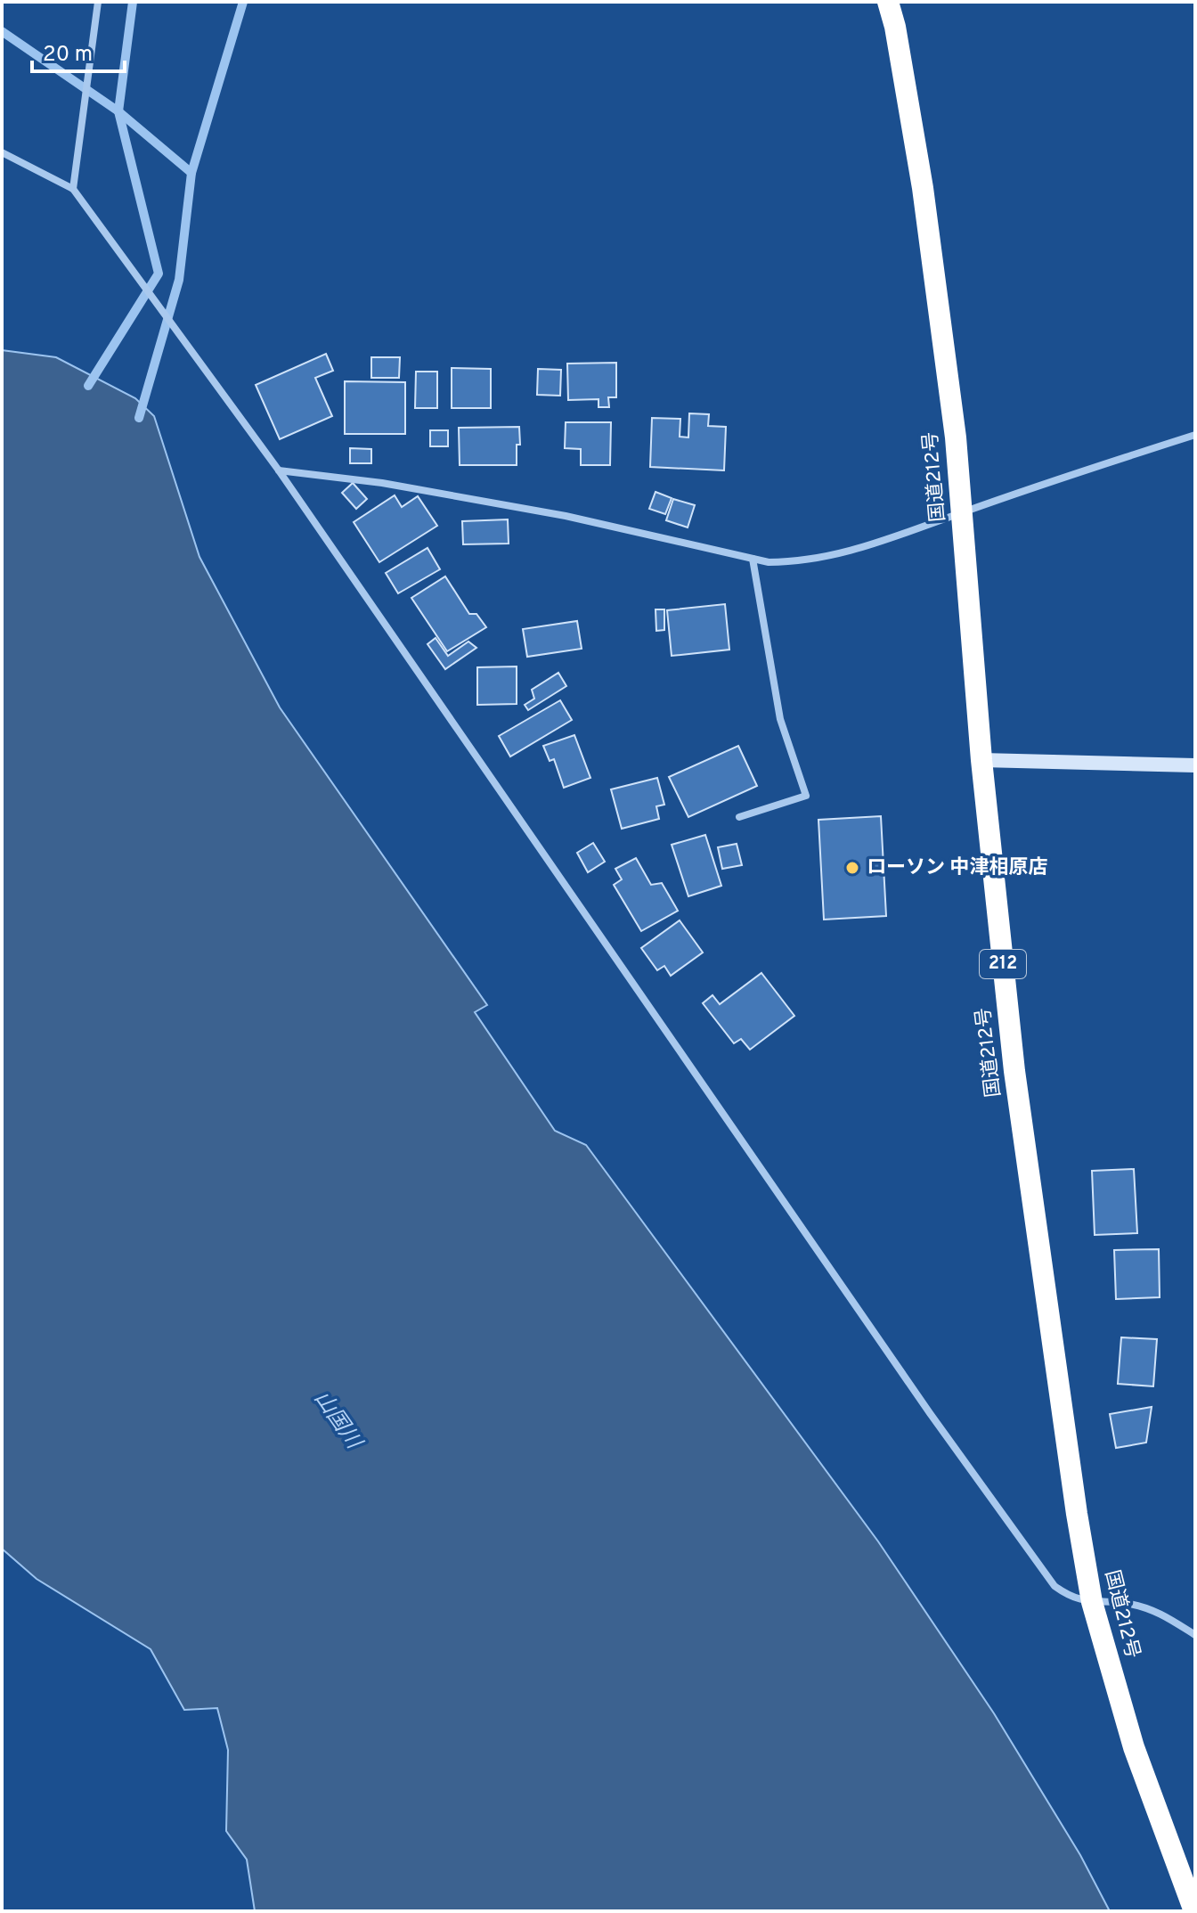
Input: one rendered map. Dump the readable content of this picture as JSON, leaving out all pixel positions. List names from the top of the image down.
{
  "streets": {
    "highway": ["国道212号", "212"]
  },
  "water": ["山国川"],
  "places": ["ローソン 中津相原店"],
  "scale_bar": "20 m"
}
